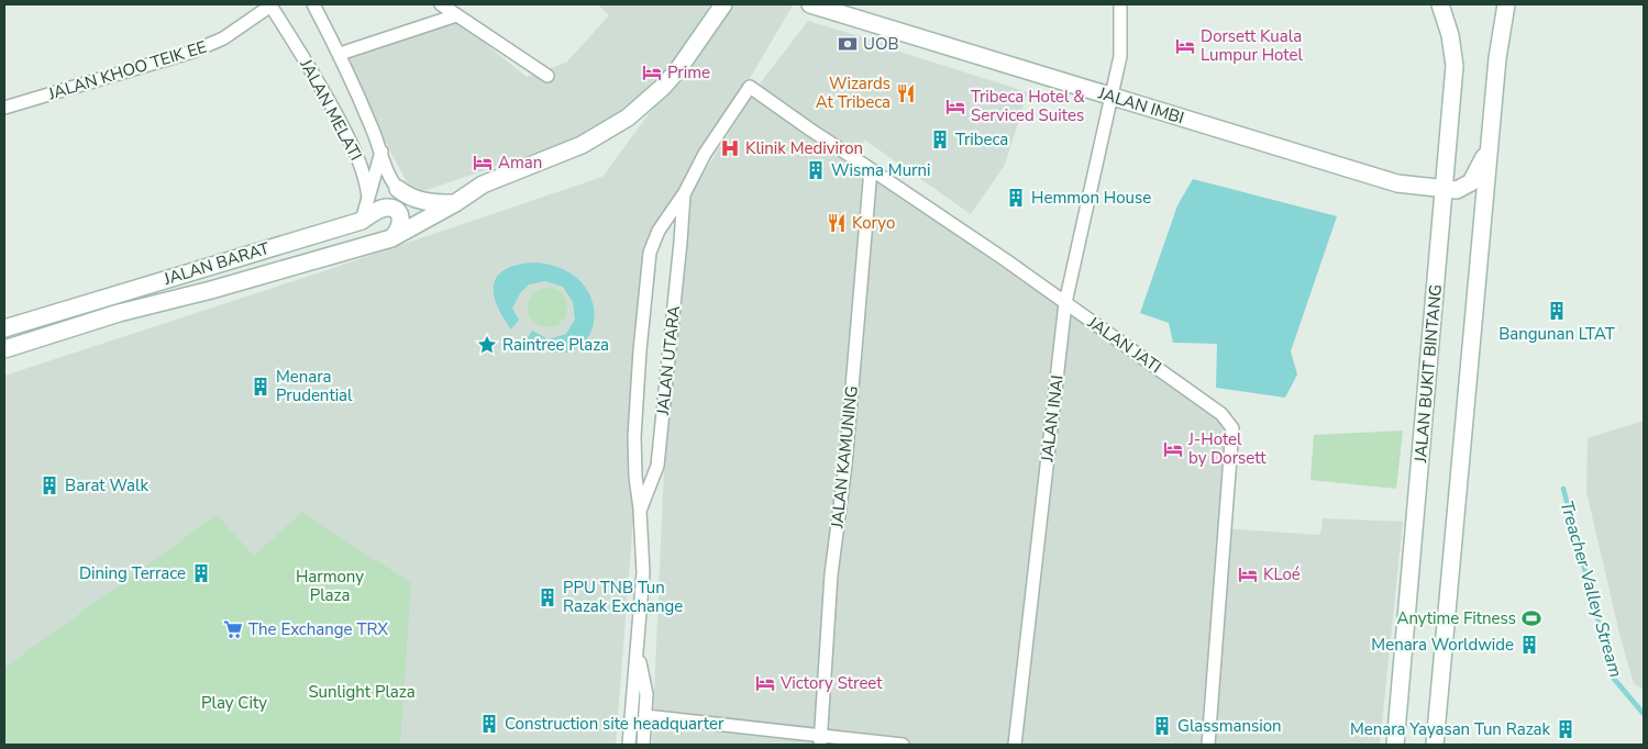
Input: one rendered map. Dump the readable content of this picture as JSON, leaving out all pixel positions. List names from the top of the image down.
{
  "streets": {
    "street": [
      "JALAN KHOO TEIK EE",
      "JALAN IMBI",
      "JALAN MELATI",
      "JALAN BARAT",
      "JALAN JATI",
      "JALAN UTARA",
      "JALAN BUKIT BINTANG",
      "JALAN INAI",
      "JALAN KAMUNING"
    ]
  },
  "crossings": [
    ["JALAN KHOO TEIK EE", "JALAN MELATI"],
    ["JALAN IMBI", "JALAN BUKIT BINTANG"],
    ["JALAN IMBI", "JALAN INAI"],
    ["JALAN MELATI", "JALAN BARAT"],
    ["JALAN JATI", "JALAN UTARA"],
    ["JALAN JATI", "JALAN INAI"],
    ["JALAN JATI", "JALAN KAMUNING"]
  ],
  "water": ["Treacher Valley Stream"],
  "parks": ["Harmony Plaza", "Sunlight Plaza", "Play City"],
  "places": {
    "bank": ["UOB"],
    "hotel": [
      "Dorsett Kuala Lumpur Hotel",
      "Prime",
      "Tribeca Hotel & Serviced Suites",
      "Aman",
      "J-Hotel by Dorsett",
      "KLoé",
      "Victory Street"
    ],
    "restaurant": ["Wizards At Tribeca", "Koryo"],
    "building": [
      "Tribeca",
      "Wisma Murni",
      "Hemmon House",
      "Bangunan LTAT",
      "Menara Prudential",
      "Barat Walk",
      "Dining Terrace",
      "PPU TNB Tun Razak Exchange",
      "Menara Worldwide",
      "Construction site headquarter",
      "Glassmansion",
      "Menara Yayasan Tun Razak"
    ],
    "hospital": ["Klinik Mediviron"],
    "place": ["Raintree Plaza"],
    "sports": ["Anytime Fitness"],
    "supermarket": ["The Exchange TRX"]
  }
}
